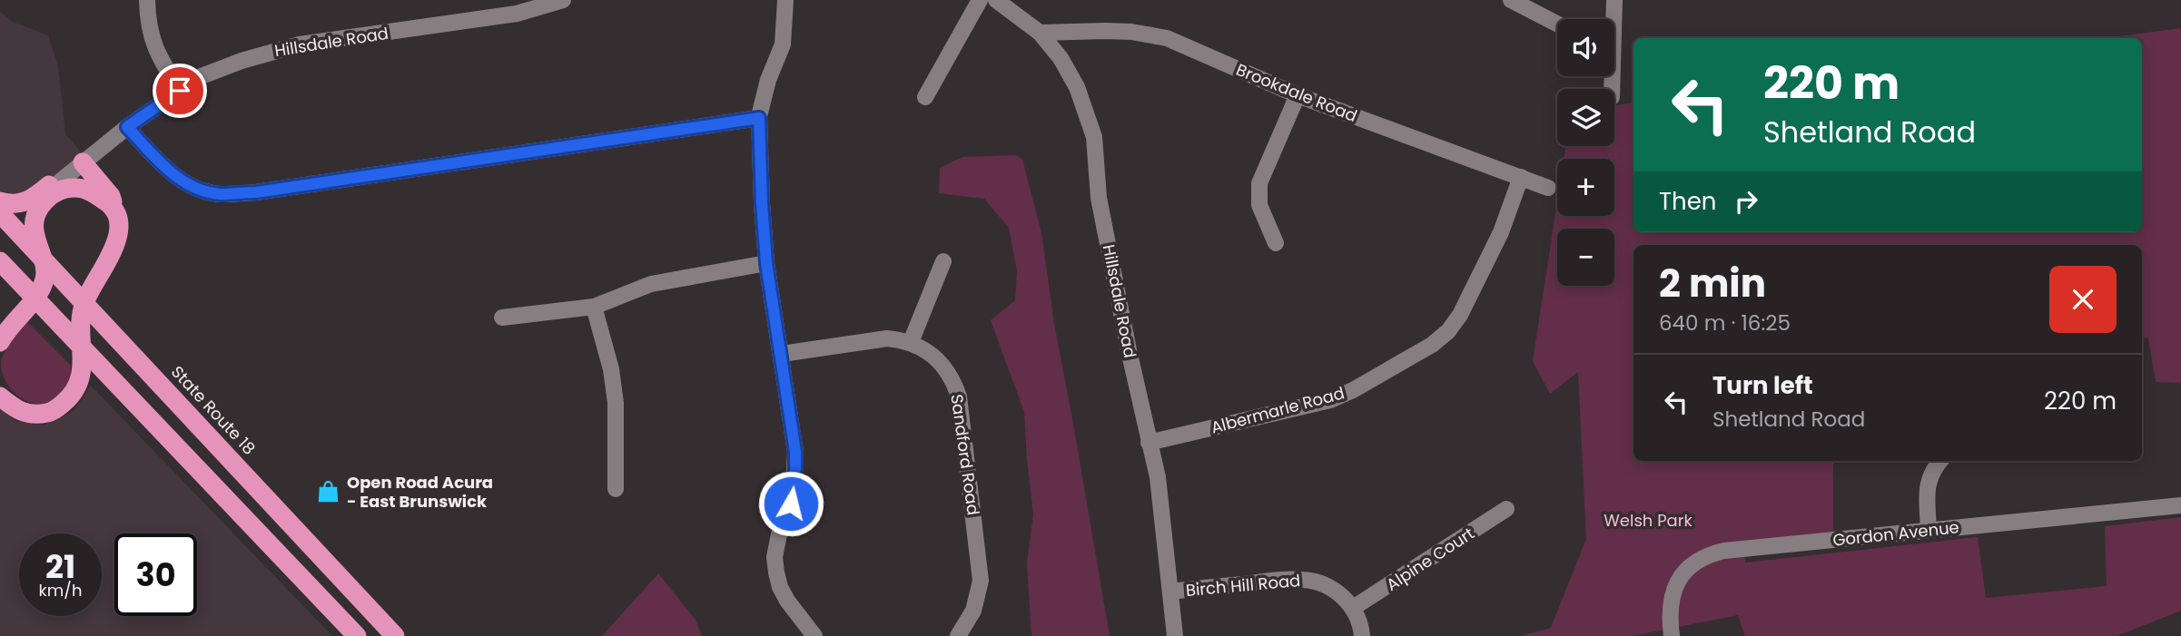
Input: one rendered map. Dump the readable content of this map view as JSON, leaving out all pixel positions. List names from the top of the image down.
{
  "streets": {
    "highway": ["State Route 18"],
    "street": [
      "Hillsdale Road",
      "Brookdale Road",
      "Albermarle Road",
      "Sandford Road",
      "Gordon Avenue",
      "Alpine Court",
      "Birch Hill Road"
    ]
  },
  "crossings": [
    ["Hillsdale Road", "Brookdale Road"],
    ["Hillsdale Road", "State Route 18"],
    ["Hillsdale Road", "Albermarle Road"],
    ["Hillsdale Road", "Birch Hill Road"],
    ["Brookdale Road", "Albermarle Road"],
    ["Alpine Court", "Birch Hill Road"]
  ],
  "parks": ["Welsh Park"],
  "places": {
    "shop": ["Open Road Acura - East Brunswick"]
  },
  "page": {
    "map_buttons": ["+", "−"],
    "turn": ["220 m", "Shetland Road"],
    "then": "Then",
    "heading": ["2 min", "640 m · 16:25"],
    "list": [
      {
        "name": "Turn left",
        "note": "Shetland Road",
        "value": "220 m"
      }
    ],
    "speed": "21 km/h",
    "limit": "30"
  }
}
